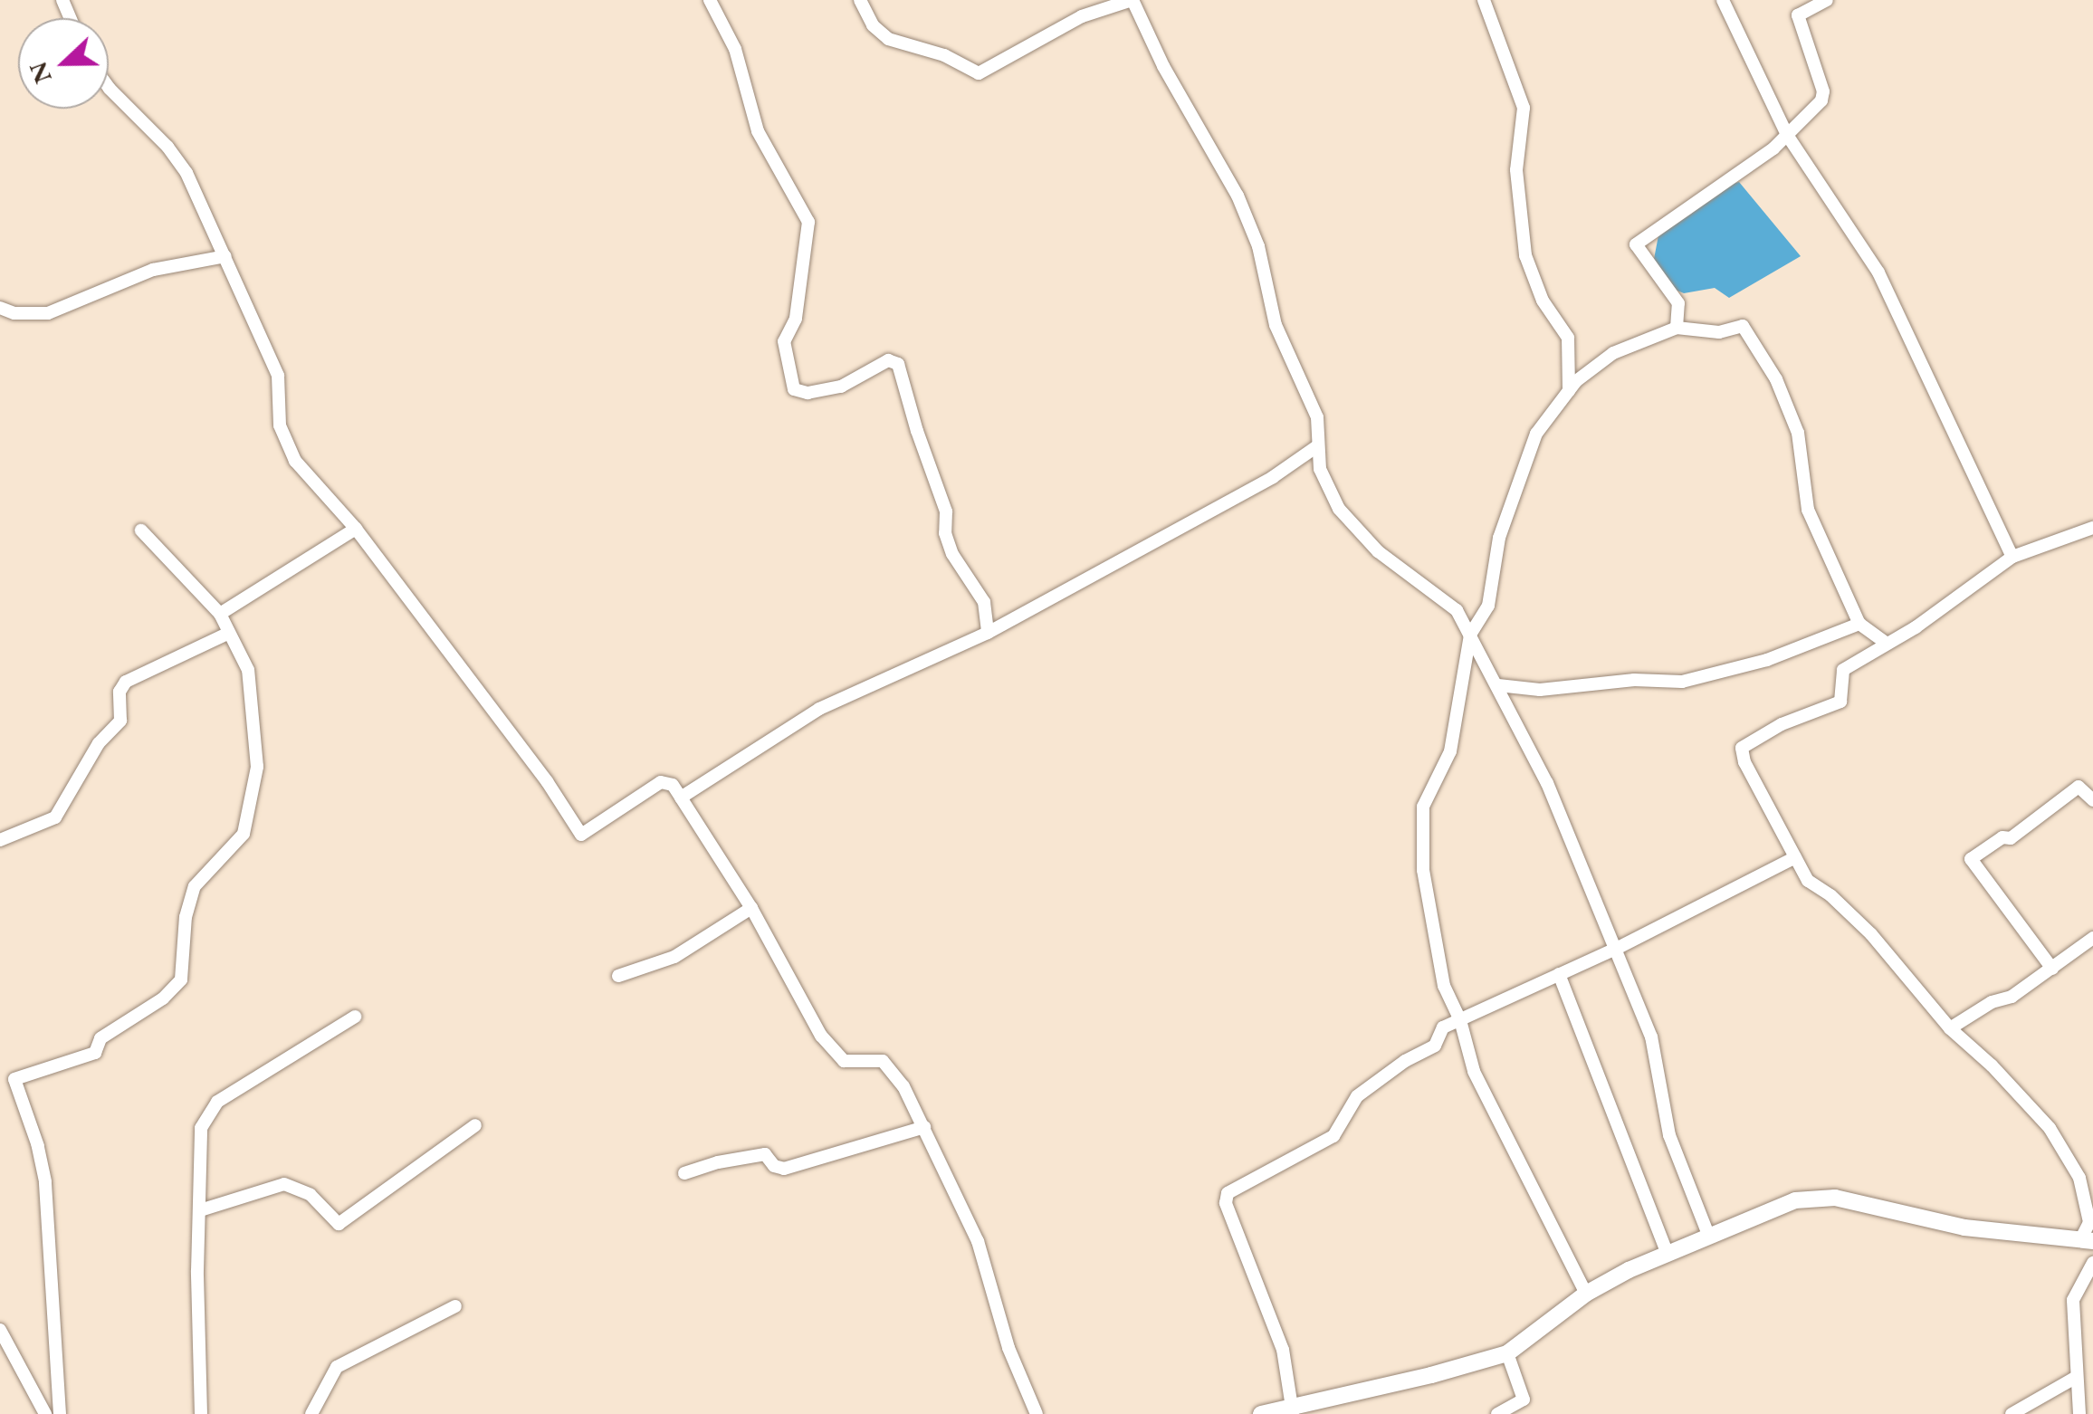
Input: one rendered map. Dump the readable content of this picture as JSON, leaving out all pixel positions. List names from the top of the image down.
{
  "north": "left"
}
